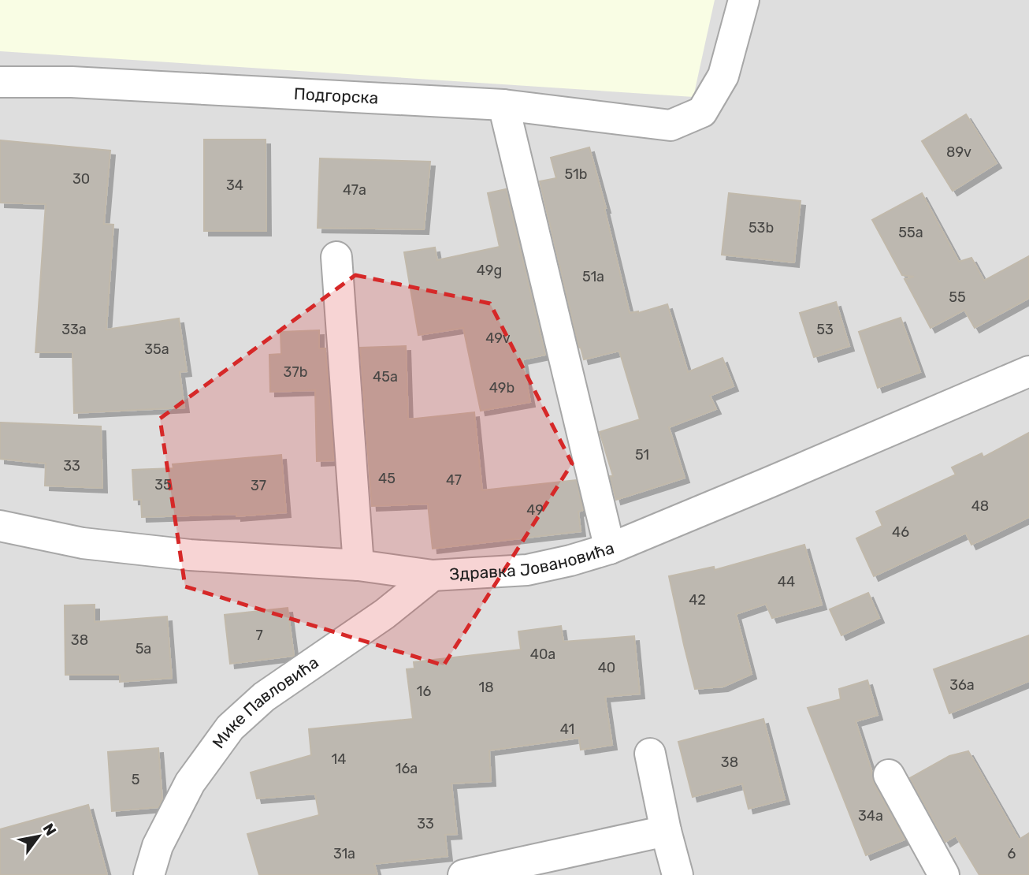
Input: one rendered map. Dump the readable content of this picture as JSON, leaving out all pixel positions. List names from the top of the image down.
{
  "streets": {
    "street": ["Подгорска", "Здравка Јовановића", "Мике Павловића"]
  },
  "crossings": [
    ["Здравка Јовановића", "Мике Павловића"]
  ],
  "house_numbers": [
    "89v",
    "51b",
    "30",
    "34",
    "47a",
    "53b",
    "55a",
    "49g",
    "51a",
    "55",
    "33a",
    "53",
    "49v",
    "35a",
    "37b",
    "45a",
    "49b",
    "51",
    "33",
    "45",
    "47",
    "35",
    "37",
    "48",
    "49",
    "46",
    "44",
    "42",
    "7",
    "38",
    "5a",
    "40a",
    "40",
    "36a",
    "18",
    "16",
    "41",
    "14",
    "38",
    "16a",
    "5",
    "34a",
    "33",
    "31a",
    "6"
  ],
  "north": "top right"
}
